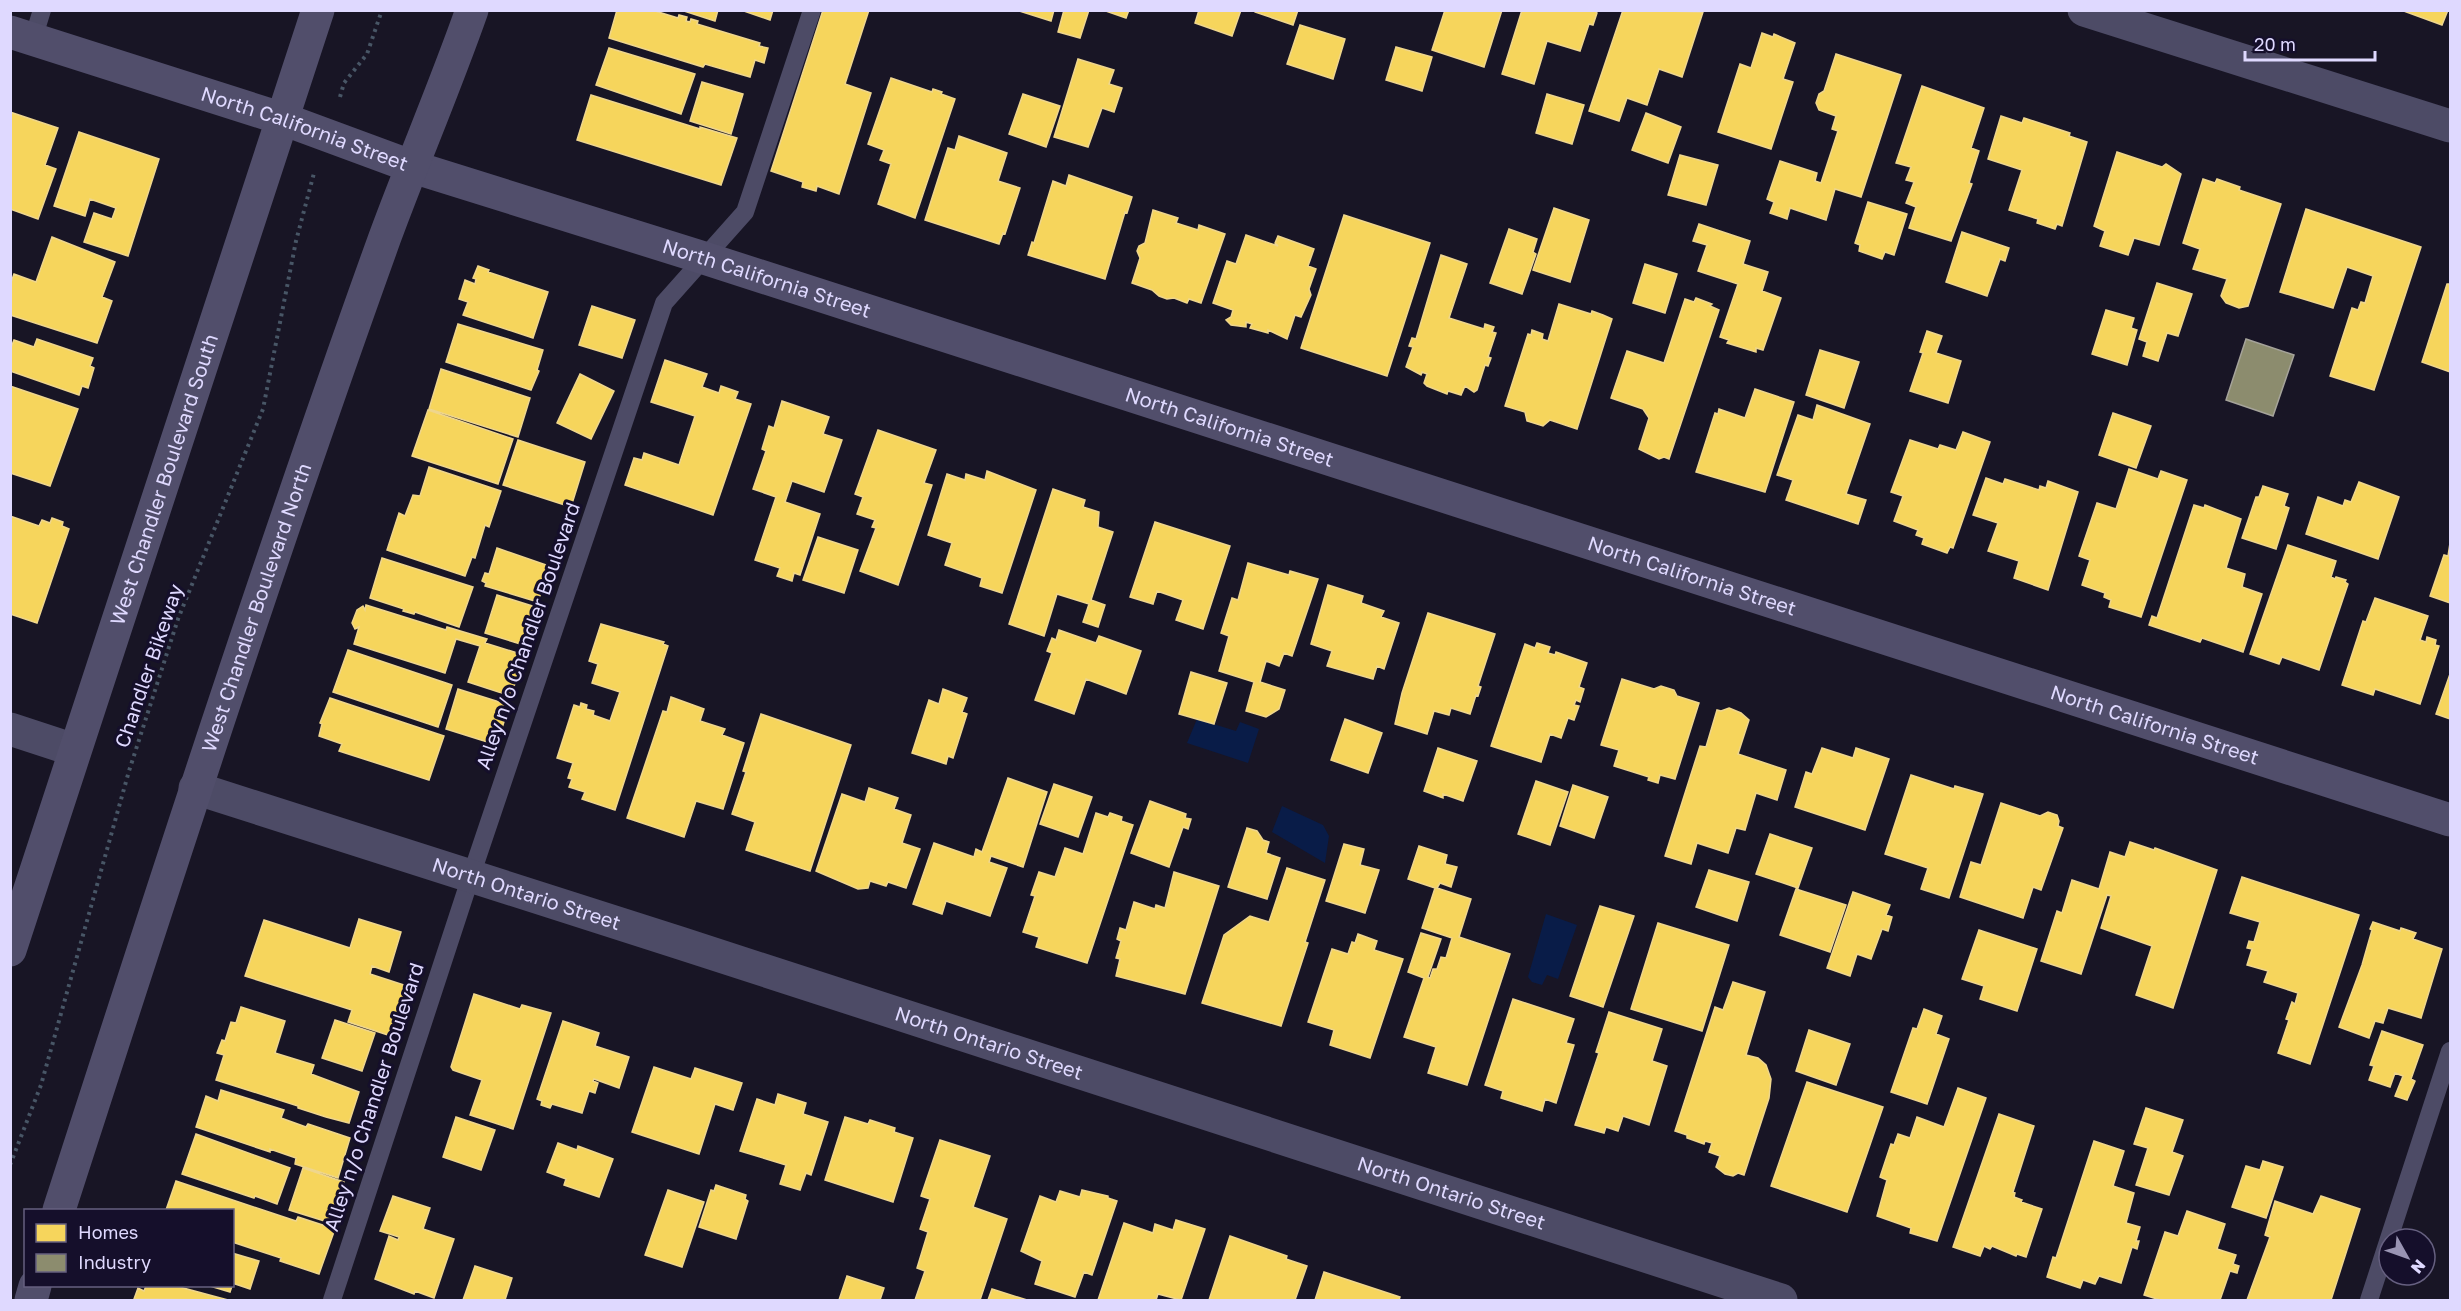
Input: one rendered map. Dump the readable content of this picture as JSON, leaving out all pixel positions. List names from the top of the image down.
{
  "streets": {
    "street": [
      "North California Street",
      "West Chandler Boulevard South",
      "West Chandler Boulevard North",
      "North Ontario Street"
    ],
    "lane": ["Alley n/o Chandler Boulevard"],
    "path": ["Chandler Bikeway"]
  },
  "crossings": [
    ["North California Street", "West Chandler Boulevard South"],
    ["North California Street", "West Chandler Boulevard North"],
    ["North California Street", "Alley n/o Chandler Boulevard"],
    ["West Chandler Boulevard North", "North Ontario Street"],
    ["Alley n/o Chandler Boulevard", "North Ontario Street"]
  ],
  "legend": ["Homes", "Industry"],
  "scale_bar": "20 m",
  "north": "bottom right"
}
